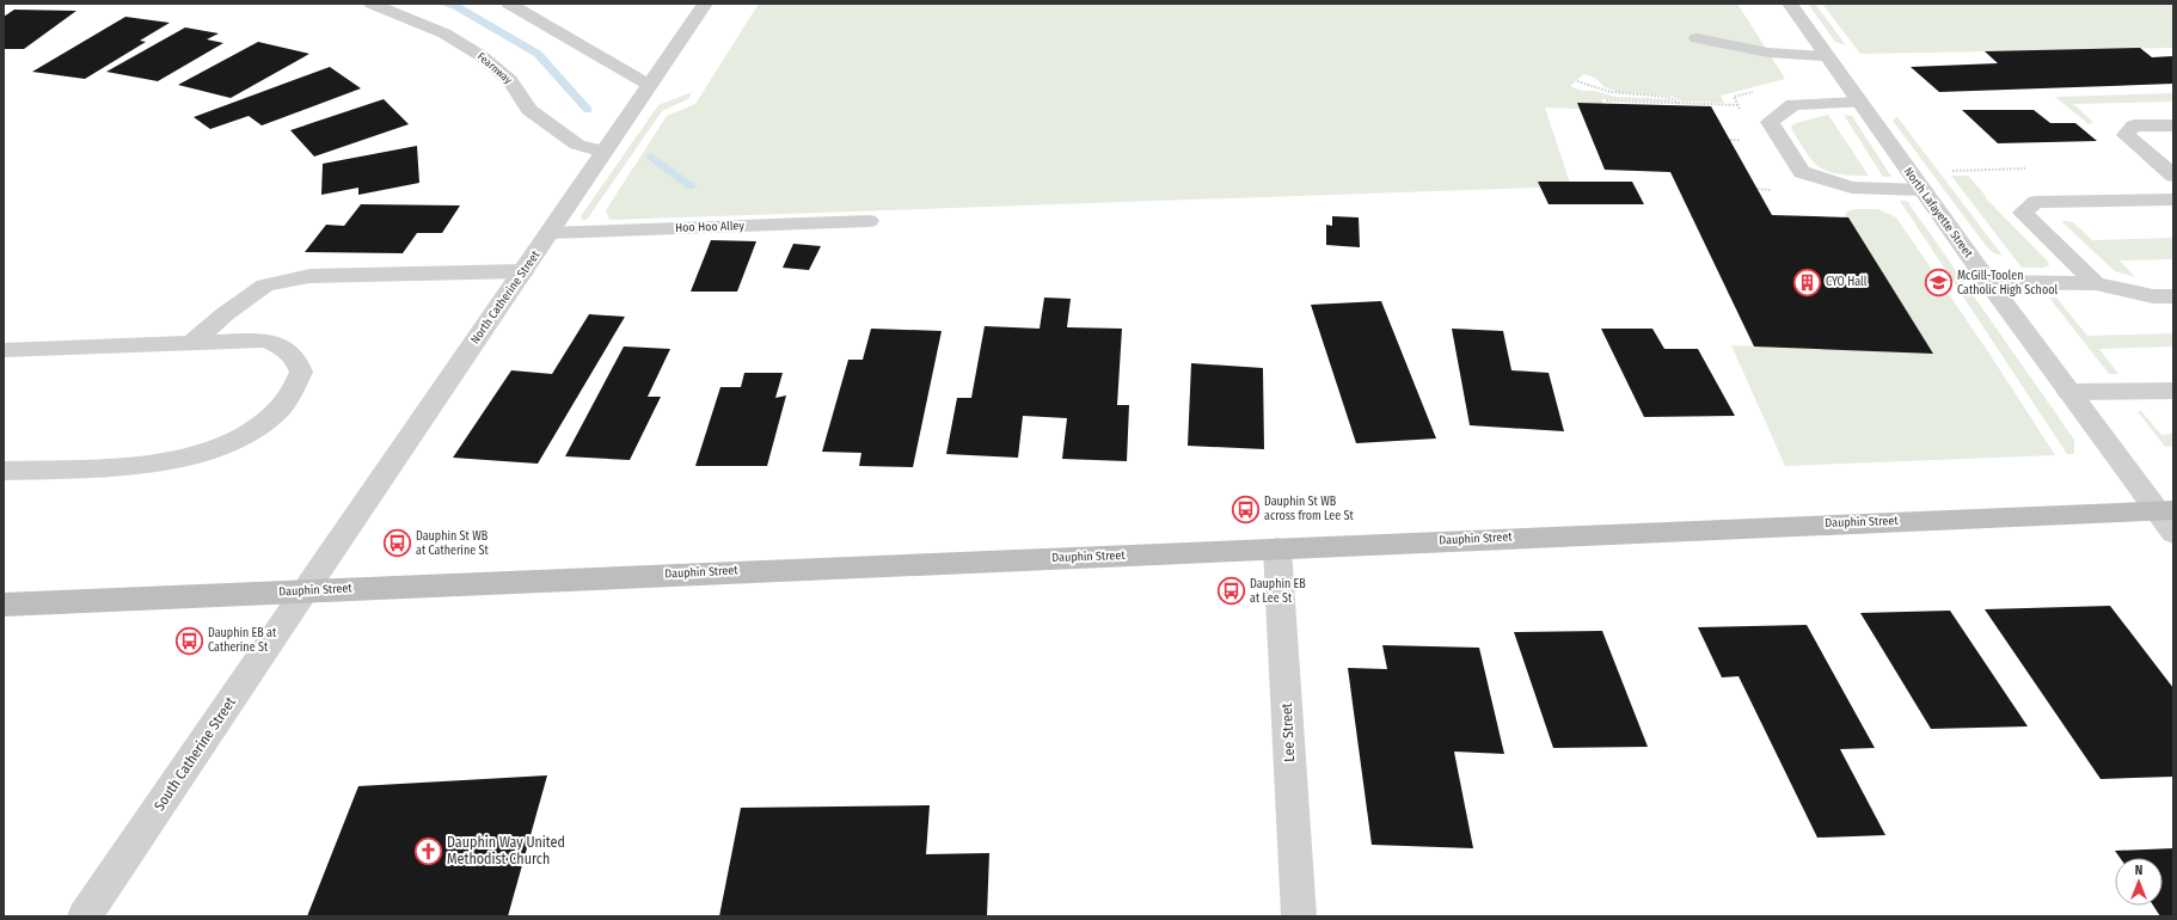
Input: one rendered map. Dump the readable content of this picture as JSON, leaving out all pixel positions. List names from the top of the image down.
{
  "streets": {
    "main road": ["Dauphin Street"],
    "street": [
      "Fearnway",
      "North Lafayette Street",
      "Hoo Hoo Alley",
      "North Catherine Street",
      "Lee Street",
      "South Catherine Street"
    ]
  },
  "crossings": [
    ["Fearnway", "North Catherine Street"],
    ["North Lafayette Street", "Dauphin Street"],
    ["Hoo Hoo Alley", "North Catherine Street"],
    ["North Catherine Street", "Dauphin Street"],
    ["North Catherine Street", "South Catherine Street"],
    ["Dauphin Street", "Lee Street"],
    ["Dauphin Street", "South Catherine Street"]
  ],
  "places": {
    "building": ["CYO Hall"],
    "school or university": ["McGill-Toolen Catholic High School"],
    "bus stop": [
      "Dauphin St WB across from Lee St",
      "Dauphin St WB at Catherine St",
      "Dauphin EB at Lee St",
      "Dauphin EB at Catherine St"
    ],
    "church": ["Dauphin Way United Methodist Church"]
  },
  "north": "top"
}
